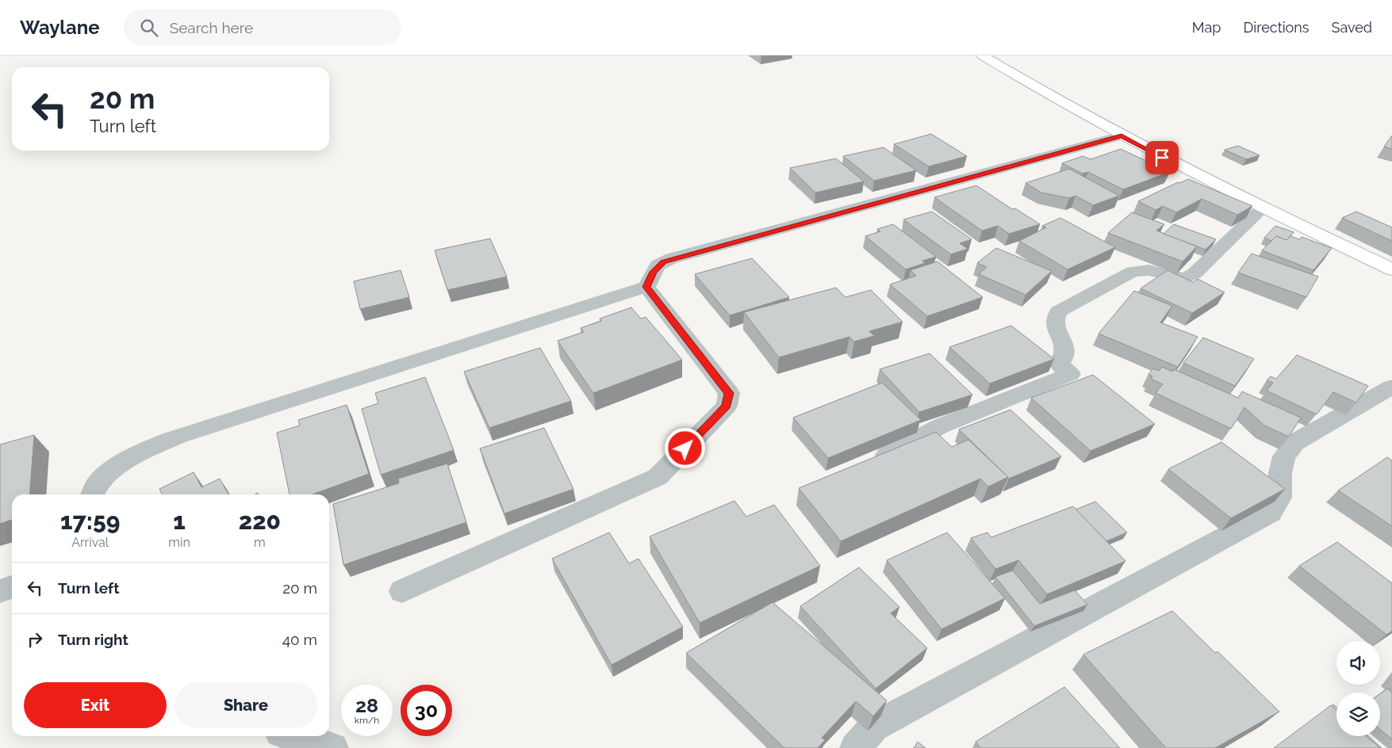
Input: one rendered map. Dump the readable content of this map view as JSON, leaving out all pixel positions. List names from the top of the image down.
{
  "page": {
    "header": "Waylane",
    "search": "Search here",
    "nav": ["Map", "Directions", "Saved"],
    "turn": ["20 m", "Turn left"],
    "eta": [
      "17:59",
      "Arrival",
      "1",
      "min",
      "220",
      "m"
    ],
    "list": [
      {
        "name": "Turn left",
        "value": "20 m"
      },
      {
        "name": "Turn right",
        "value": "40 m"
      }
    ],
    "buttons": ["Exit", "Share"],
    "speed": "28 km/h",
    "limit": "30"
  }
}
